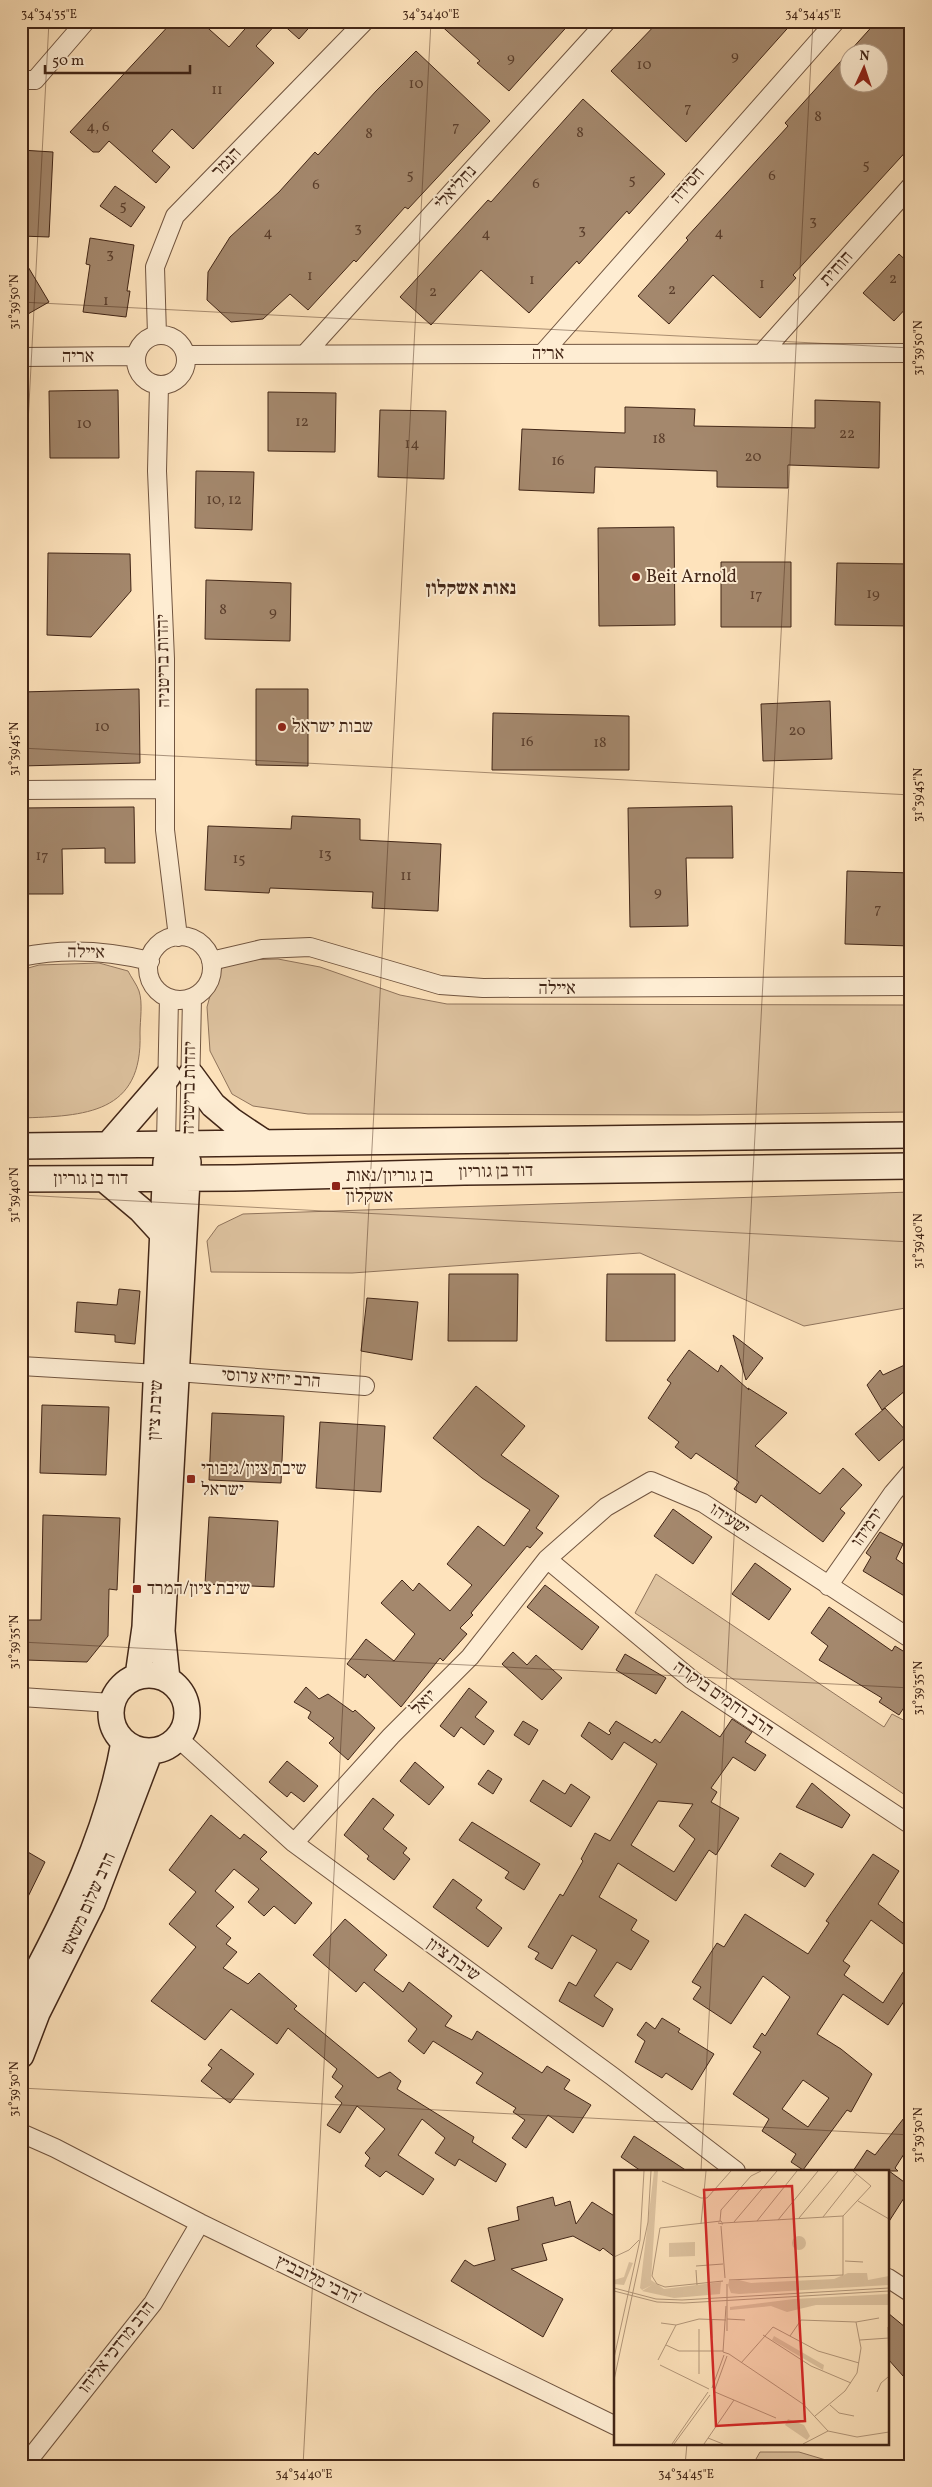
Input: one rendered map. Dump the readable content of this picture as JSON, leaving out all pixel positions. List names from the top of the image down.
{
  "streets": {
    "main road": [
      "יהדות בריטניה",
      "דוד בן גוריון",
      "שיבת ציון",
      "הרב שלום משאש"
    ],
    "street": [
      "הנמר",
      "חסידה",
      "נחליאלי",
      "חוחית",
      "אריה",
      "איילה",
      "הרב יחיא ערוסי",
      "ישעיהו",
      "ירמיהו",
      "הרב רחמים בוקרה",
      "יואל",
      "הרבי מלובביץ'",
      "הרב מרדכי אליהו"
    ]
  },
  "crossings": [
    ["הנמר", "אריה"],
    ["הנמר", "יהדות בריטניה"],
    ["חסידה", "אריה"],
    ["נחליאלי", "אריה"],
    ["חוחית", "אריה"],
    ["אריה", "יהדות בריטניה"],
    ["יהדות בריטניה", "איילה"],
    ["יהדות בריטניה", "דוד בן גוריון"],
    ["יהדות בריטניה", "שיבת ציון"],
    ["דוד בן גוריון", "שיבת ציון"],
    ["הרב יחיא ערוסי", "שיבת ציון"],
    ["שיבת ציון", "יואל"],
    ["שיבת ציון", "הרב שלום משאש"],
    ["ישעיהו", "ירמיהו"],
    ["ישעיהו", "הרב רחמים בוקרה"],
    ["ישעיהו", "יואל"],
    ["הרב רחמים בוקרה", "יואל"],
    ["הרבי מלובביץ'", "הרב מרדכי אליהו"]
  ],
  "districts": ["נאות אשקלון"],
  "places": {
    "other": ["Beit Arnold", "שבות ישראל"],
    "transit": ["בן גוריון/נאות אשקלון", "שיבת ציון/גיבורי ישראל", "שיבת ציון/המרד"]
  },
  "house_numbers": [
    "9",
    "9",
    "10",
    "10",
    "11",
    "7",
    "8",
    "4, 6",
    "7",
    "8",
    "8",
    "5",
    "5",
    "6",
    "5",
    "6",
    "6",
    "5",
    "3",
    "3",
    "3",
    "4",
    "4",
    "4",
    "3",
    "1",
    "2",
    "1",
    "1",
    "2",
    "2",
    "1",
    "12",
    "10",
    "22",
    "18",
    "14",
    "20",
    "16",
    "10, 12",
    "19",
    "17",
    "8",
    "9",
    "10",
    "20",
    "16",
    "18",
    "13",
    "17",
    "15",
    "11",
    "9",
    "7"
  ],
  "scale_bar": "50 m",
  "north": "top",
  "coordinates": [
    "34°34'35\"E",
    "34°34'40\"E",
    "34°34'45\"E",
    "31°39'50\"N",
    "31°39'45\"N",
    "31°39'40\"N",
    "31°39'35\"N",
    "31°39'30\"N"
  ]
}
